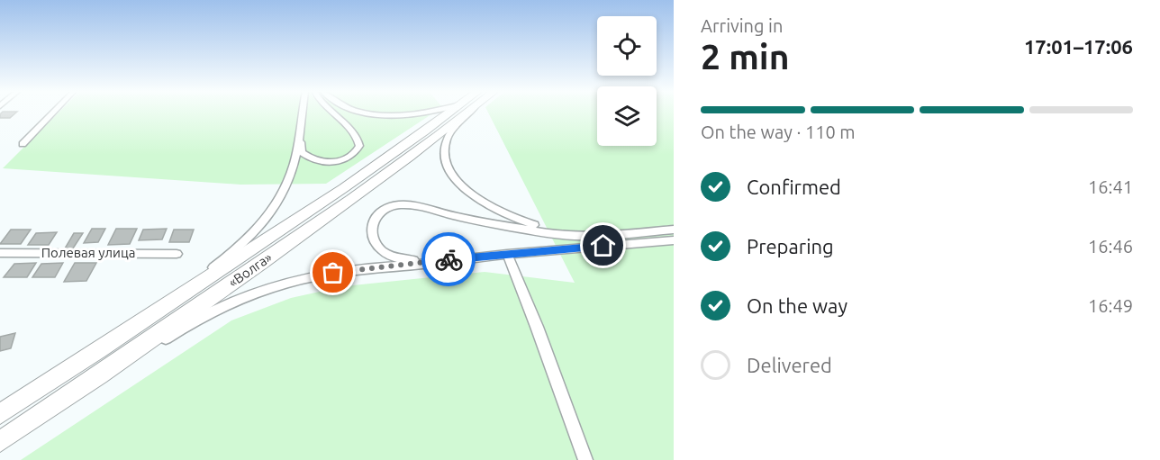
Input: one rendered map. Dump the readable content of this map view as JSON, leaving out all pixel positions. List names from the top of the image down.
{
  "streets": {
    "highway": ["«Волга»"],
    "street": ["Полевая улица"]
  },
  "page": {
    "heading": ["2 min", "Arriving in", "17:01–17:06"],
    "bar": "On the way · 110 m",
    "list": [
      ["Confirmed", "16:41"],
      ["Preparing", "16:46"],
      ["On the way", "16:49"],
      "Delivered"
    ]
  }
}
